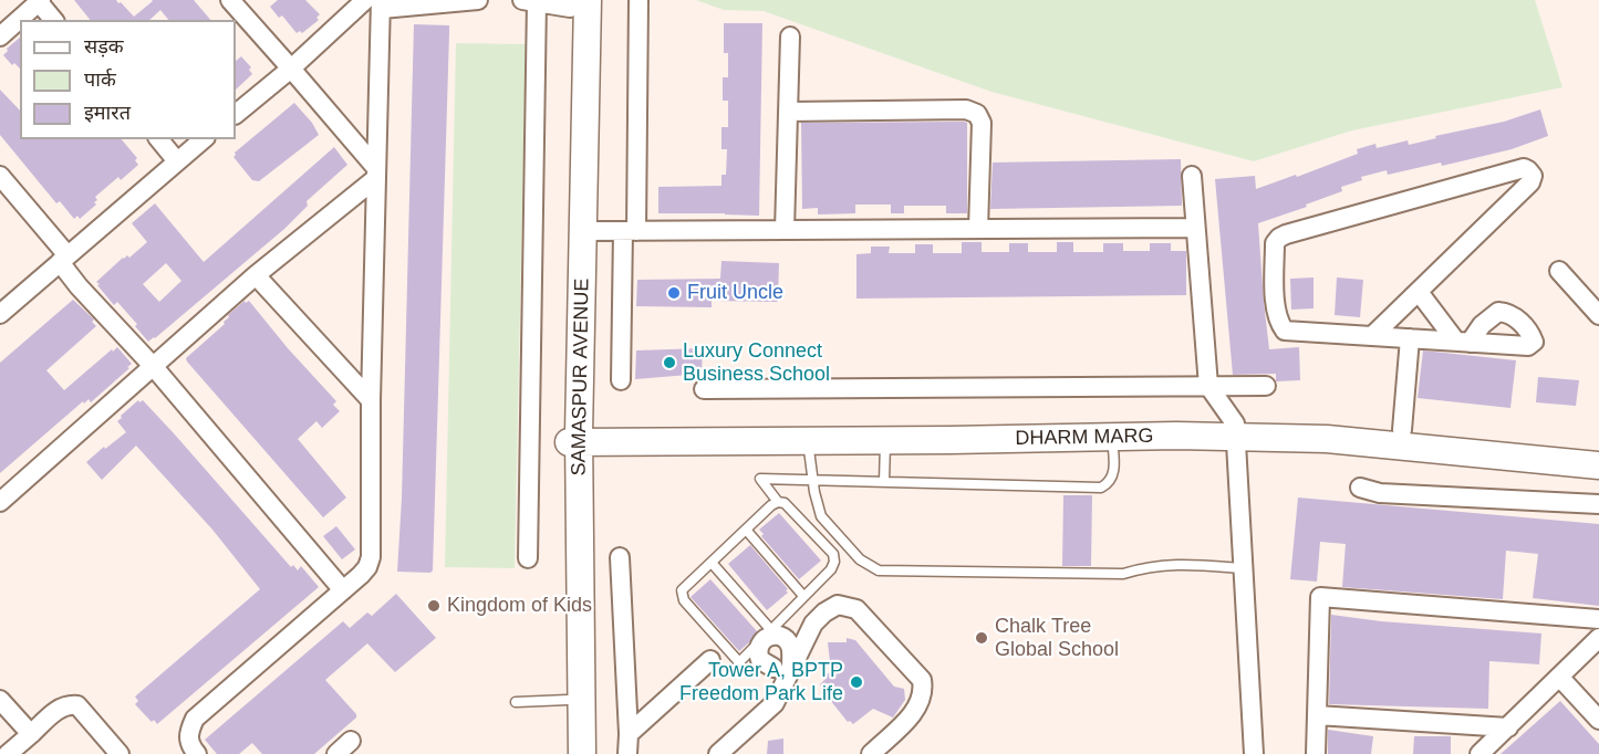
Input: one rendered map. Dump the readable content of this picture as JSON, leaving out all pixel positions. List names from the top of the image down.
{
  "streets": {
    "main road": ["SAMASPUR AVENUE", "DHARM MARG"]
  },
  "crossings": [
    ["SAMASPUR AVENUE", "DHARM MARG"]
  ],
  "places": [
    "Fruit Uncle",
    "Luxury Connect Business School",
    "Kingdom of Kids",
    "Chalk Tree Global School",
    "Tower A, BPTP Freedom Park Life"
  ],
  "legend": ["सड़क", "पार्क", "इमारत"]
}
